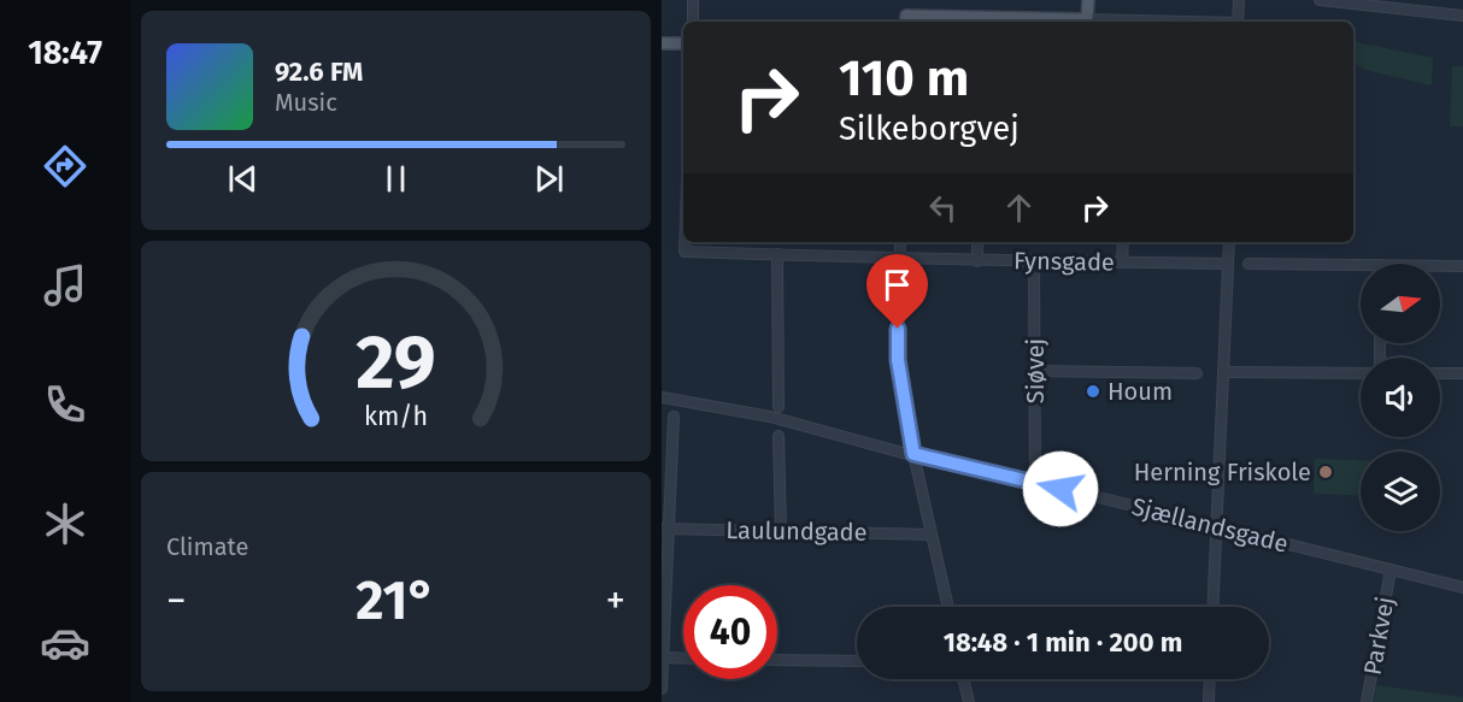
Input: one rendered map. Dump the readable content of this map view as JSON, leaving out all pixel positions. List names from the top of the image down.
{
  "streets": {
    "street": [
      "Fynsgade",
      "Siøvej",
      "Sjællandsgade",
      "Laulundgade",
      "Parkvej"
    ]
  },
  "crossings": [
    ["Fynsgade", "Siøvej"],
    ["Siøvej", "Sjællandsgade"],
    ["Sjællandsgade", "Parkvej"]
  ],
  "places": ["Houm", "Herning Friskole"],
  "north": "right",
  "page": {
    "tabs": "18:47",
    "turn": ["110 m", "Silkeborgvej"],
    "song": ["92.6 FM", "Music"],
    "tile": "Climate",
    "heat": ["−", "21°", "+"],
    "limit": "40",
    "trip": "18:48 · 1 min · 200 m",
    "gauge": ["29", "km/h"]
  }
}
